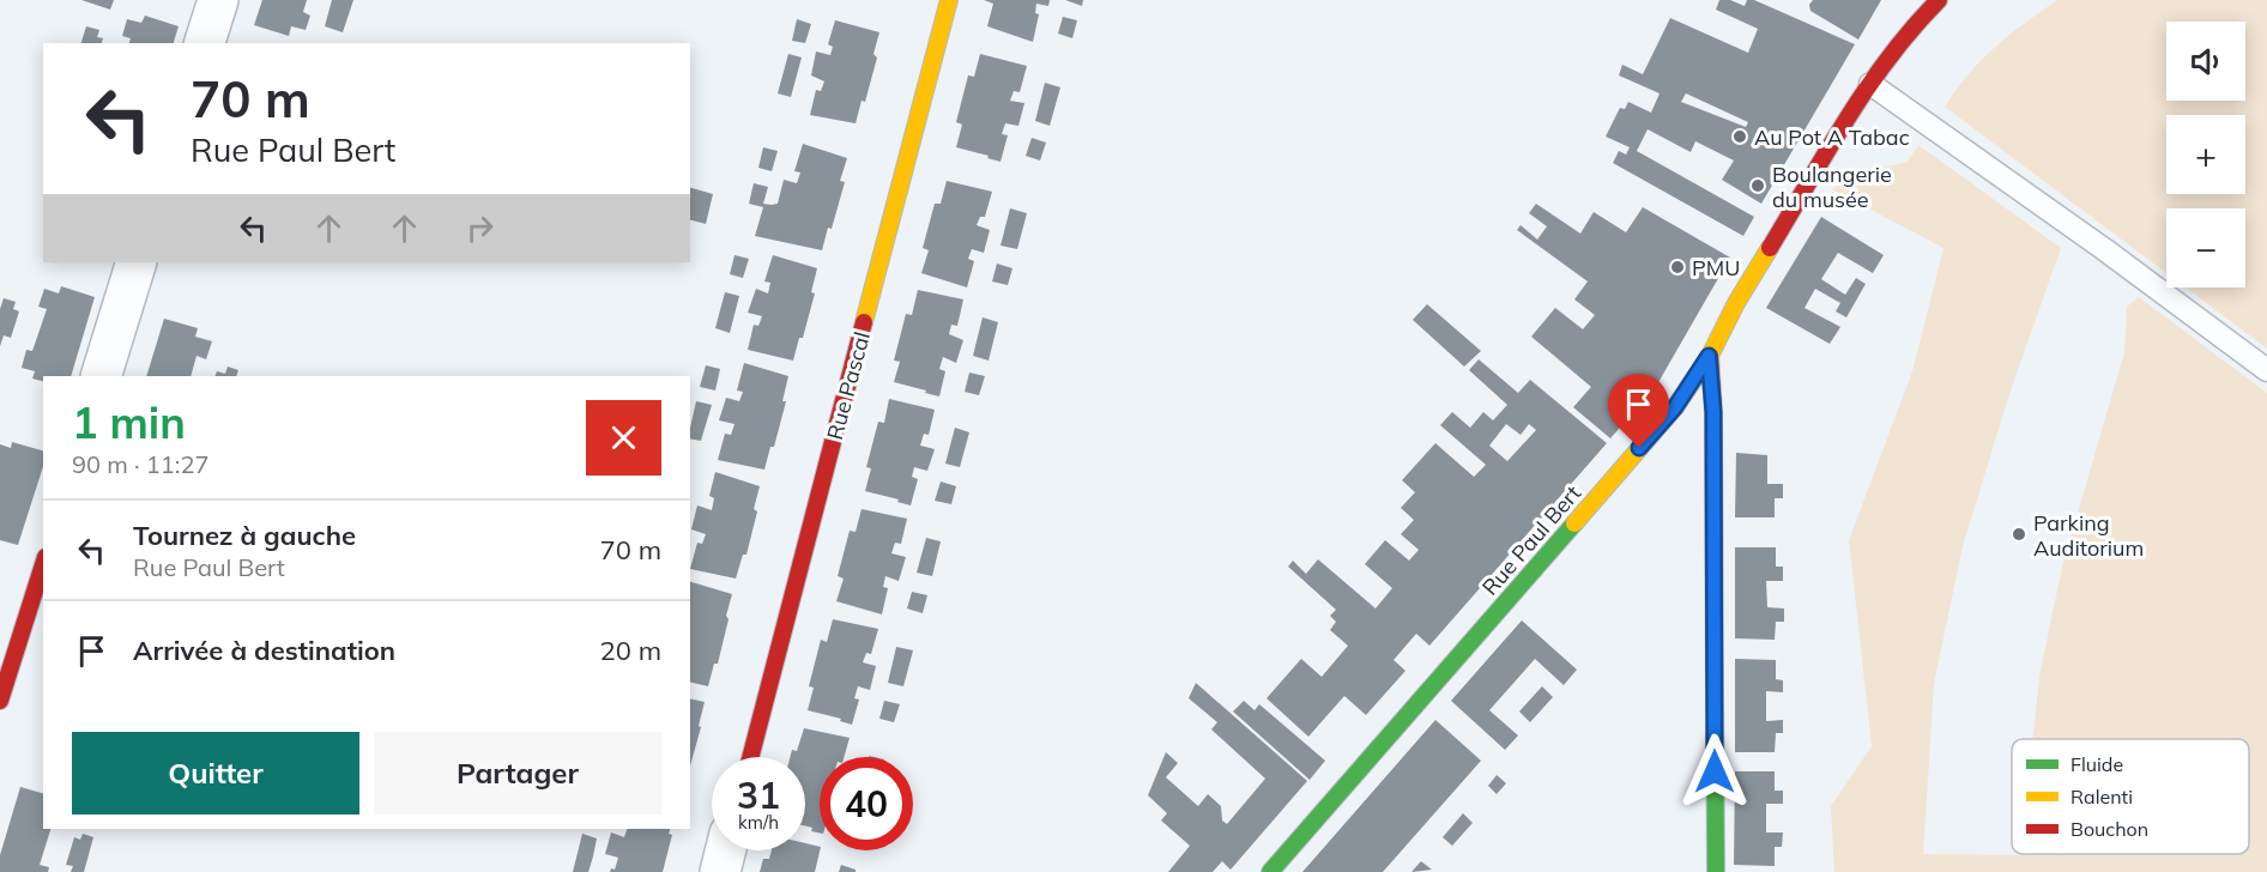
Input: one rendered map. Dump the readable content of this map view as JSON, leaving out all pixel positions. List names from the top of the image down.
{
  "streets": {
    "street": ["Rue Pascal", "Rue Paul Bert"]
  },
  "places": [
    "Au Pot A Tabac",
    "Boulangerie du musée",
    "PMU",
    "Parking Auditorium"
  ],
  "legend": ["Fluide", "Ralenti", "Bouchon"],
  "page": {
    "map_buttons": ["+", "−"],
    "turn": ["70 m", "Rue Paul Bert"],
    "heading": ["1 min", "90 m · 11:27"],
    "list": [
      {
        "name": "Tournez à gauche",
        "note": "Rue Paul Bert",
        "value": "70 m"
      },
      {
        "name": "Arrivée à destination",
        "value": "20 m"
      }
    ],
    "buttons": ["Quitter", "Partager"],
    "speed": "31 km/h",
    "limit": "40"
  }
}
